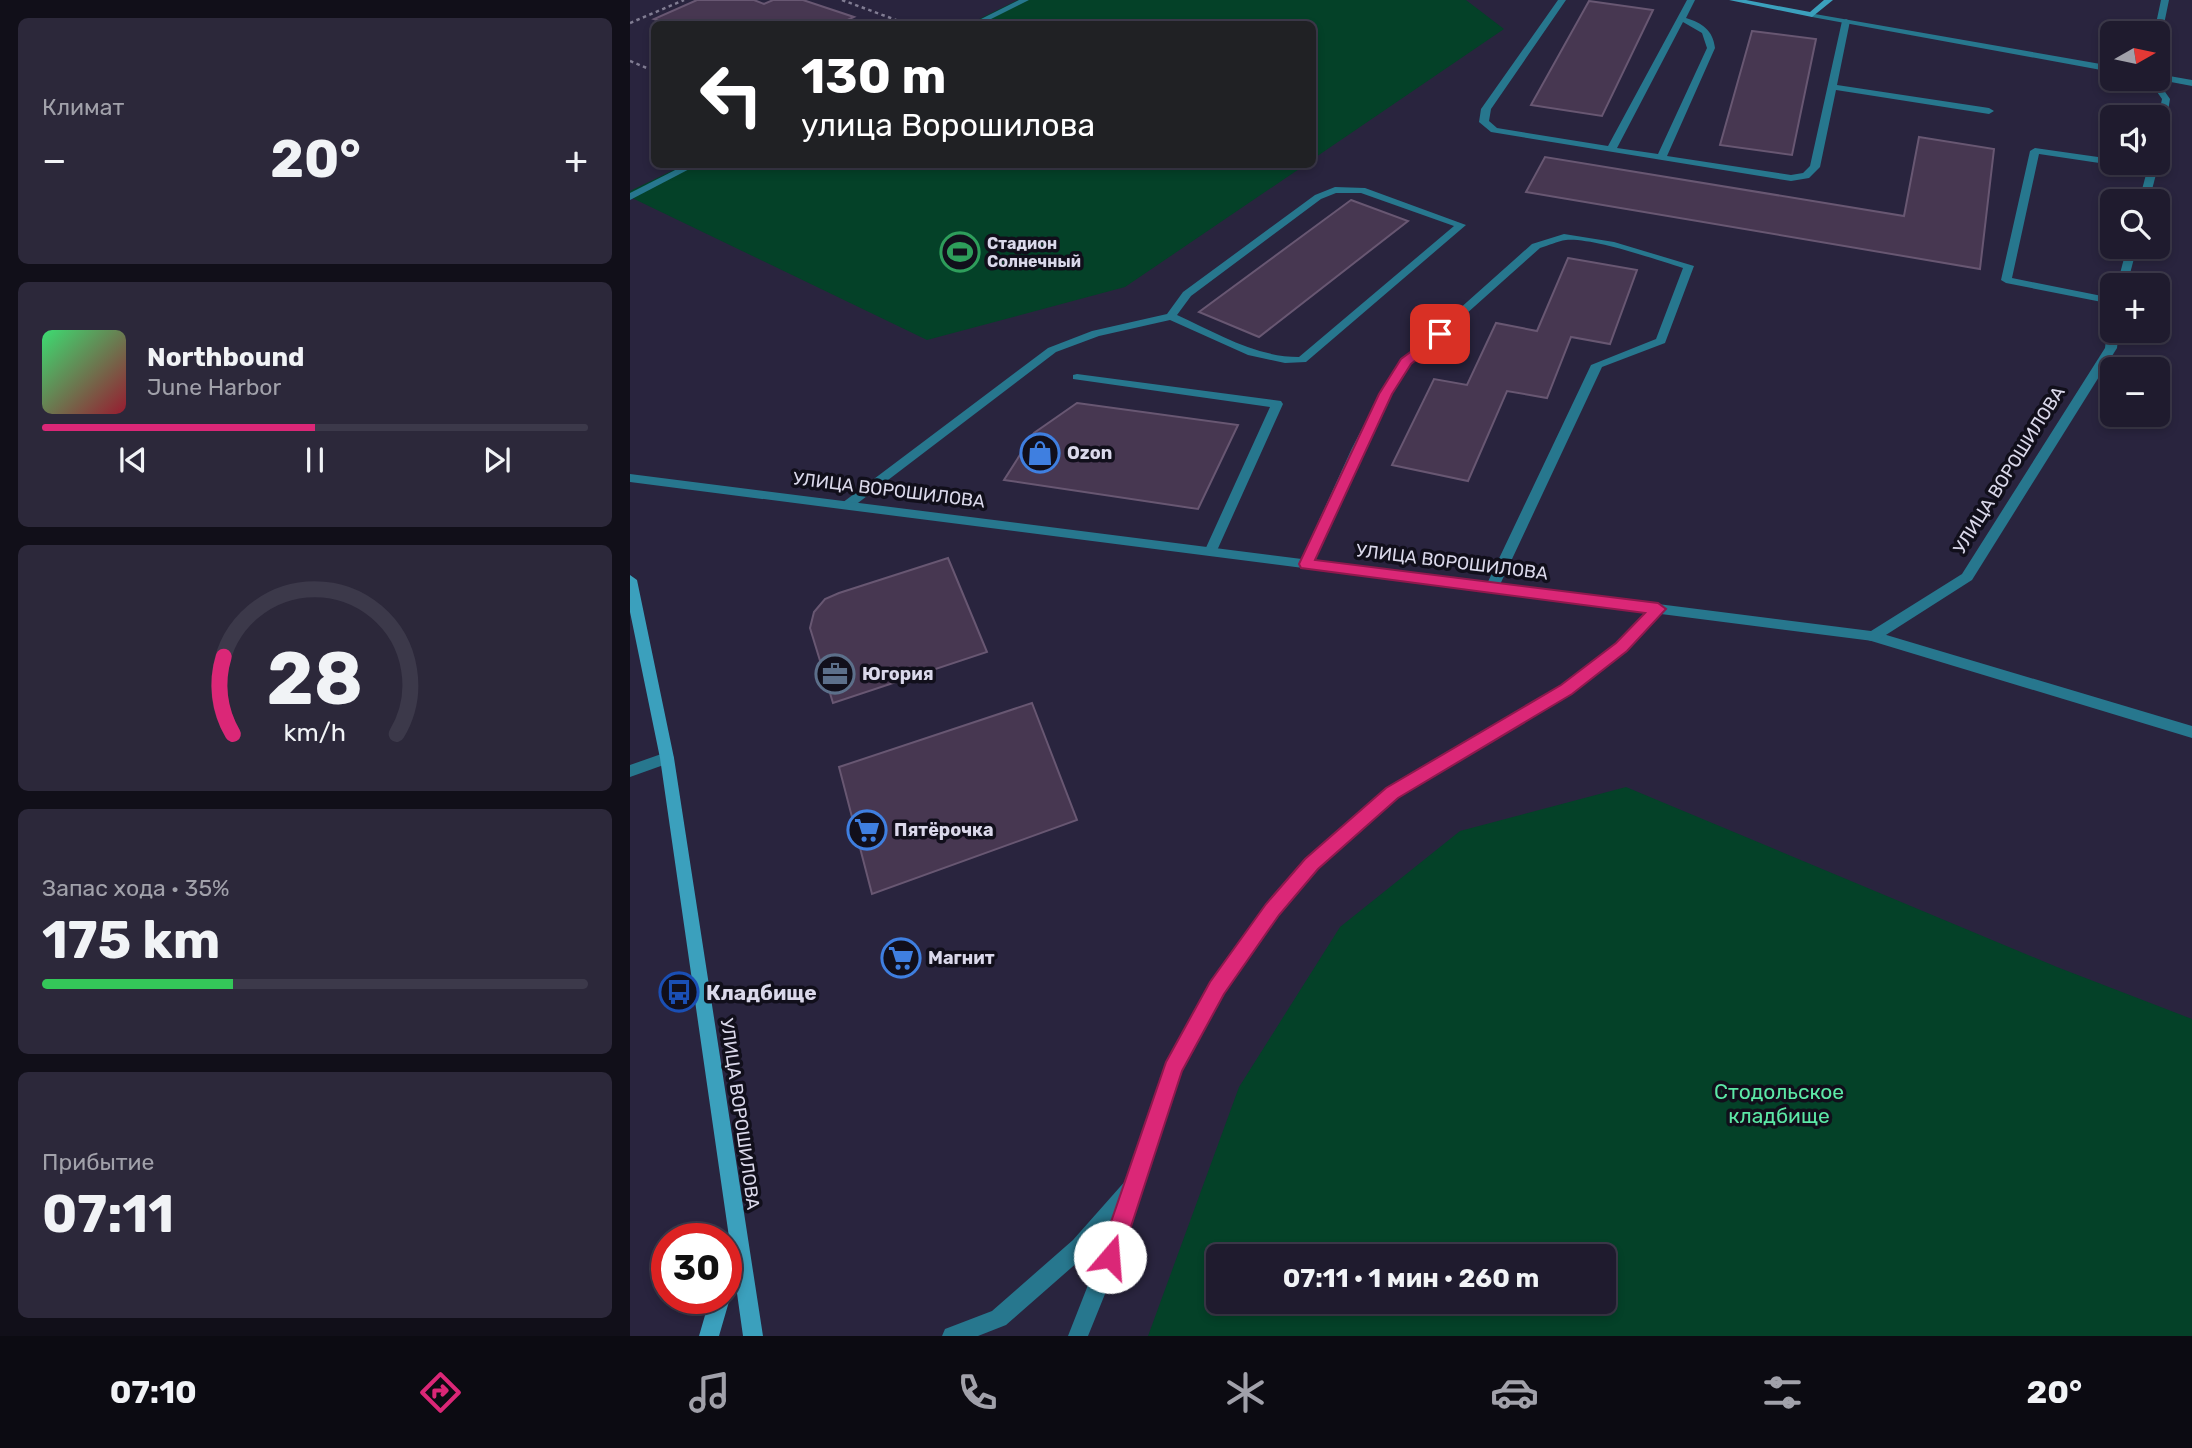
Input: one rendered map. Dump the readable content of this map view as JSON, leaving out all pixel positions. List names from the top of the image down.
{
  "streets": {
    "main road": ["УЛИЦА ВОРОШИЛОВА"]
  },
  "parks": ["Стодольское кладбище"],
  "places": {
    "sports": ["Стадион Солнечный"],
    "shop": ["Ozon"],
    "office": ["Югория"],
    "supermarket": ["Пятёрочка", "Магнит"],
    "bus stop": ["Кладбище"]
  },
  "north": "right",
  "page": {
    "tile": [
      "Климат",
      ["Запас хода · 35%", "175 km"],
      ["Прибытие", "07:11"]
    ],
    "map_buttons": ["+", "−"],
    "turn": ["130 m", "улица Ворошилова"],
    "heat": ["−", "20°", "+"],
    "song": ["Northbound", "June Harbor"],
    "limit": "30",
    "trip": "07:11 · 1 мин · 260 m",
    "tabs": ["07:10", "20°"],
    "gauge": ["28", "km/h"]
  }
}
